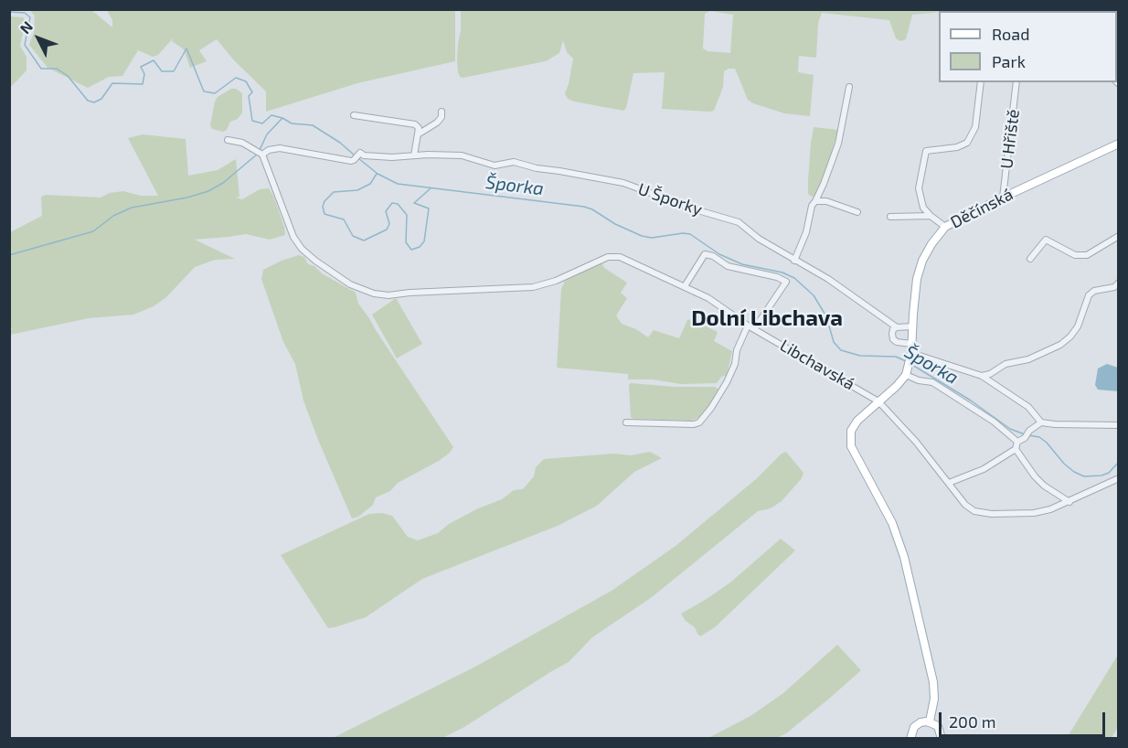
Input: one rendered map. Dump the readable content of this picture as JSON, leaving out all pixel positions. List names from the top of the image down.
{
  "streets": {
    "main road": ["Děčínská"],
    "street": ["U Hřiště", "U Šporky", "Libchavská"]
  },
  "crossings": [
    ["U Hřiště", "Děčínská"],
    ["U Šporky", "Libchavská"]
  ],
  "districts": ["Dolní Libchava"],
  "water": ["Šporka"],
  "legend": ["Road", "Park"],
  "scale_bar": "200 m",
  "north": "top left"
}
